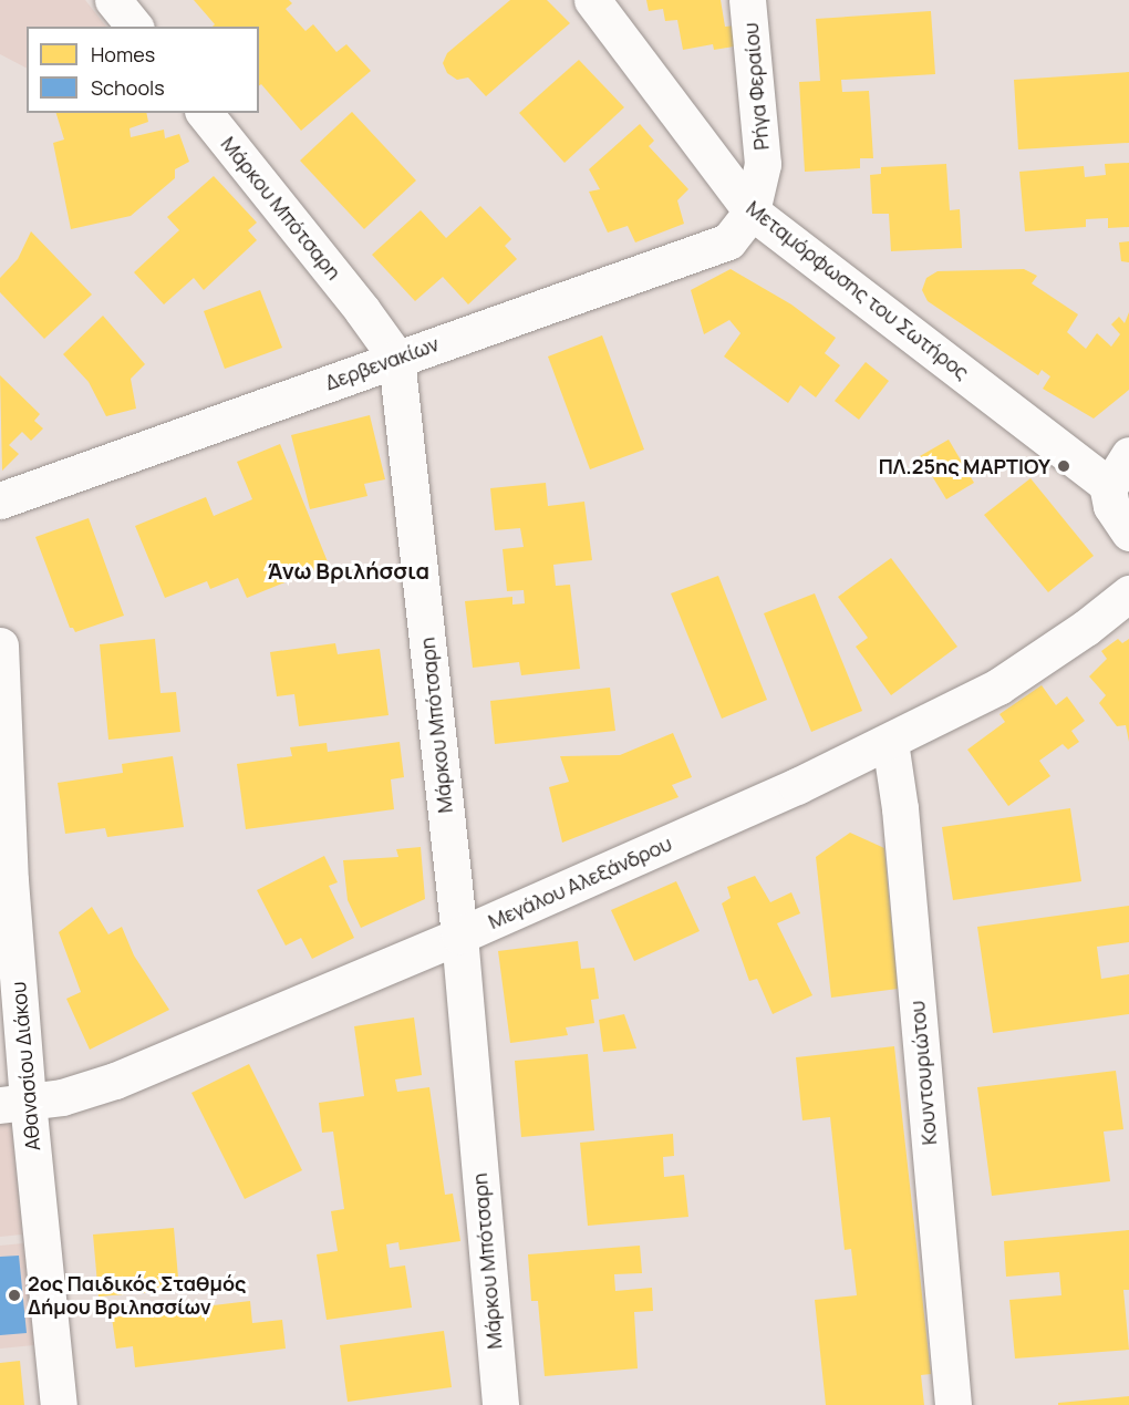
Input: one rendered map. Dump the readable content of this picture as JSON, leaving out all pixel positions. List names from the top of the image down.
{
  "streets": {
    "street": [
      "Ρήγα Φεραίου",
      "Μάρκου Μπότσαρη",
      "Μεταμόρφωσης του Σωτήρος",
      "Δερβενακίων",
      "Μεγάλου Αλεξάνδρου",
      "Αθανασίου Διάκου",
      "Κουντουριώτου"
    ]
  },
  "crossings": [
    ["Ρήγα Φεραίου", "Μεταμόρφωσης του Σωτήρος"],
    ["Ρήγα Φεραίου", "Δερβενακίων"],
    ["Μάρκου Μπότσαρη", "Δερβενακίων"],
    ["Μάρκου Μπότσαρη", "Μεγάλου Αλεξάνδρου"],
    ["Μεταμόρφωσης του Σωτήρος", "Δερβενακίων"],
    ["Μεγάλου Αλεξάνδρου", "Αθανασίου Διάκου"],
    ["Μεγάλου Αλεξάνδρου", "Κουντουριώτου"]
  ],
  "districts": ["Άνω Βριλήσσια"],
  "places": ["ΠΛ.25ης ΜΑΡΤΙΟΥ", "2ος Παιδικός Σταθμός Δήμου Βριλησσίων"],
  "legend": ["Homes", "Schools"]
}
